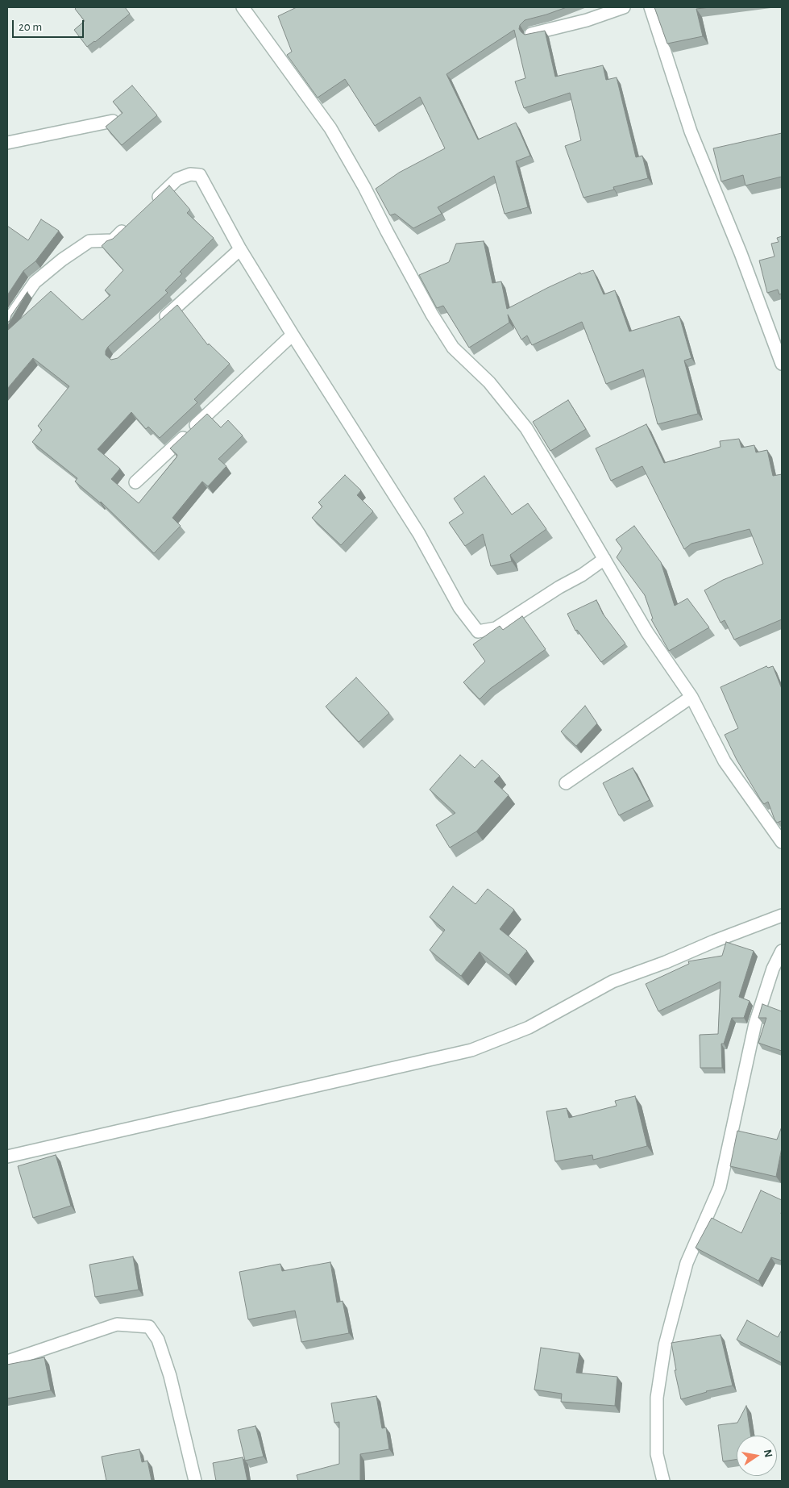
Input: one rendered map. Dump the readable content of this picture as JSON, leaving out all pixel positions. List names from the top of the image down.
{
  "scale_bar": "20 m",
  "north": "right"
}
